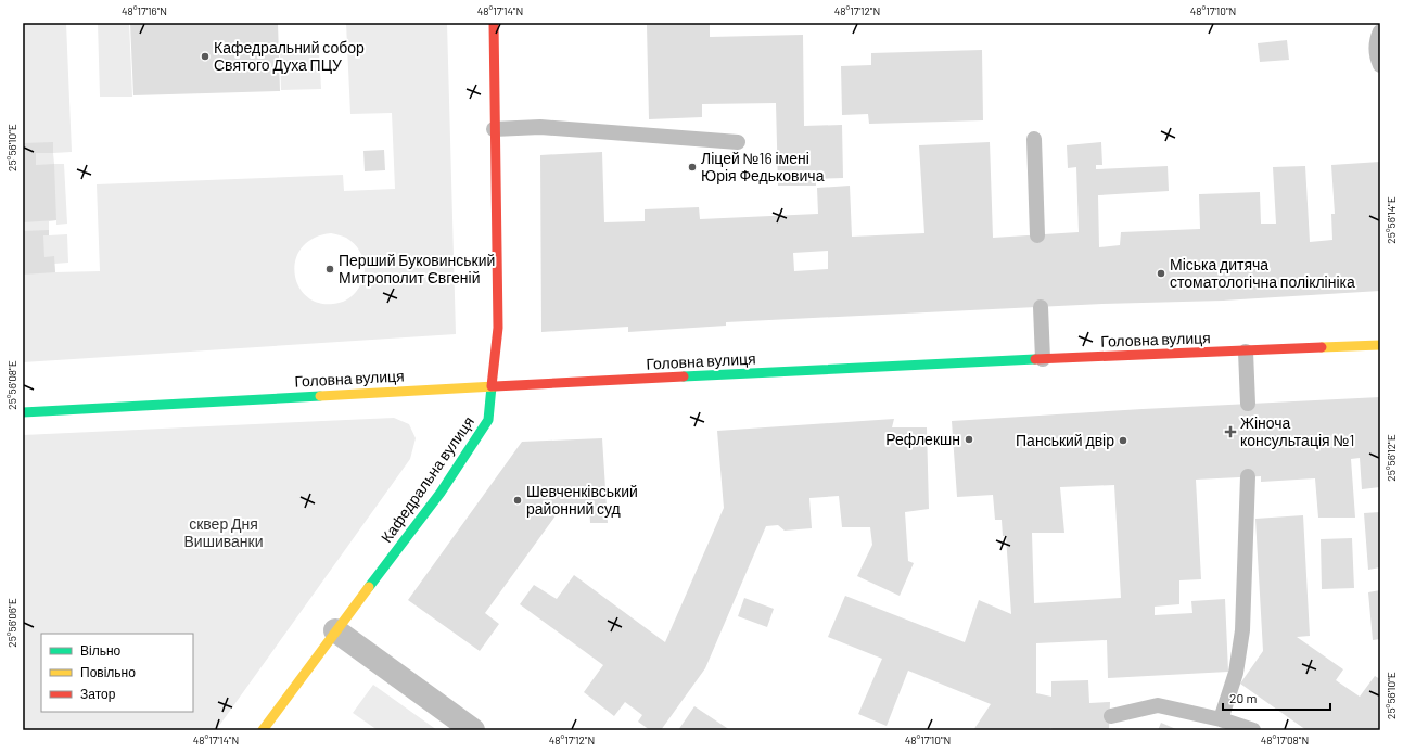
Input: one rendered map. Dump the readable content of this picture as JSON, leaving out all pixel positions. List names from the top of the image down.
{
  "streets": {
    "main road": ["Головна вулиця", "Кафедральна вулиця"]
  },
  "crossings": [
    ["Головна вулиця", "Кафедральна вулиця"]
  ],
  "parks": ["сквер Дня Вишиванки"],
  "places": {
    "other": [
      "Кафедральний собор Святого Духа ПЦУ",
      "Ліцей №16 імені Юрія Федьковича",
      "Перший Буковинський Митрополит Євгеній",
      "Міська дитяча стоматологічна поліклініка",
      "Рефлекшн",
      "Панський двір",
      "Шевченківський районний суд"
    ],
    "health": ["Жіноча консультація №1"]
  },
  "legend": ["Вільно", "Повільно", "Затор"],
  "scale_bar": "20 m",
  "coordinates": [
    "48°17'16\"N",
    "48°17'14\"N",
    "48°17'12\"N",
    "48°17'10\"N",
    "25°56'10\"E",
    "25°56'14\"E",
    "25°56'08\"E",
    "25°56'12\"E",
    "25°56'06\"E",
    "48°17'08\"N"
  ]
}
